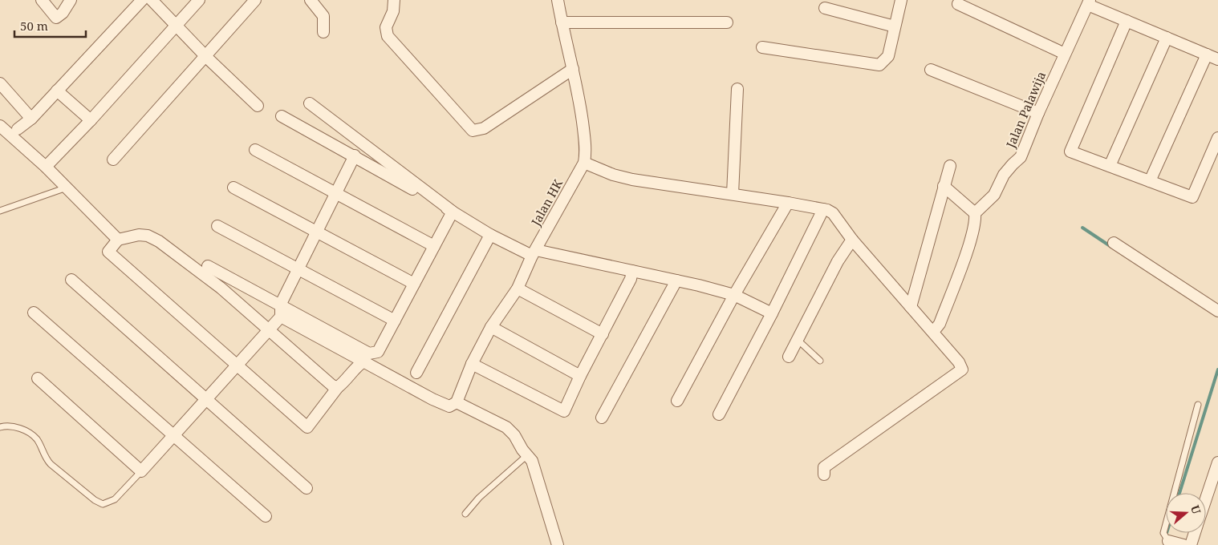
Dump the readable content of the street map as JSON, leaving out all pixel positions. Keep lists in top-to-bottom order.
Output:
{
  "streets": {
    "street": ["Jalan Palawija", "Jalan HK"]
  },
  "scale_bar": "50 m",
  "north": "right"
}
